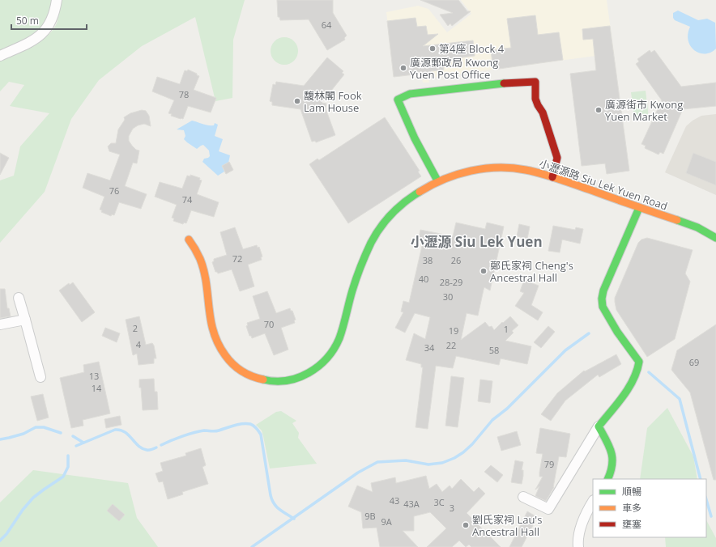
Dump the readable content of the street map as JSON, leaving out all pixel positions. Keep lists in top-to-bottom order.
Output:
{
  "streets": {
    "street": ["小瀝源路 Siu Lek Yuen Road"]
  },
  "districts": ["小瀝源 Siu Lek Yuen"],
  "places": [
    "第4座 Block 4",
    "廣源郵政局 Kwong Yuen Post Office",
    "馥林閣 Fook Lam House",
    "廣源街市 Kwong Yuen Market",
    "鄭氏家祠 Cheng's Ancestral Hall",
    "劉氏家祠 Lau's Ancestral Hall"
  ],
  "house_numbers": [
    "64",
    "78",
    "76",
    "74",
    "72",
    "38",
    "26",
    "40",
    "28-29",
    "30",
    "70",
    "2",
    "1",
    "19",
    "4",
    "22",
    "34",
    "58",
    "69",
    "13",
    "14",
    "79",
    "43",
    "3C",
    "43A",
    "3",
    "9B",
    "9A"
  ],
  "legend": ["順暢", "車多", "壅塞"],
  "scale_bar": "50 m"
}
